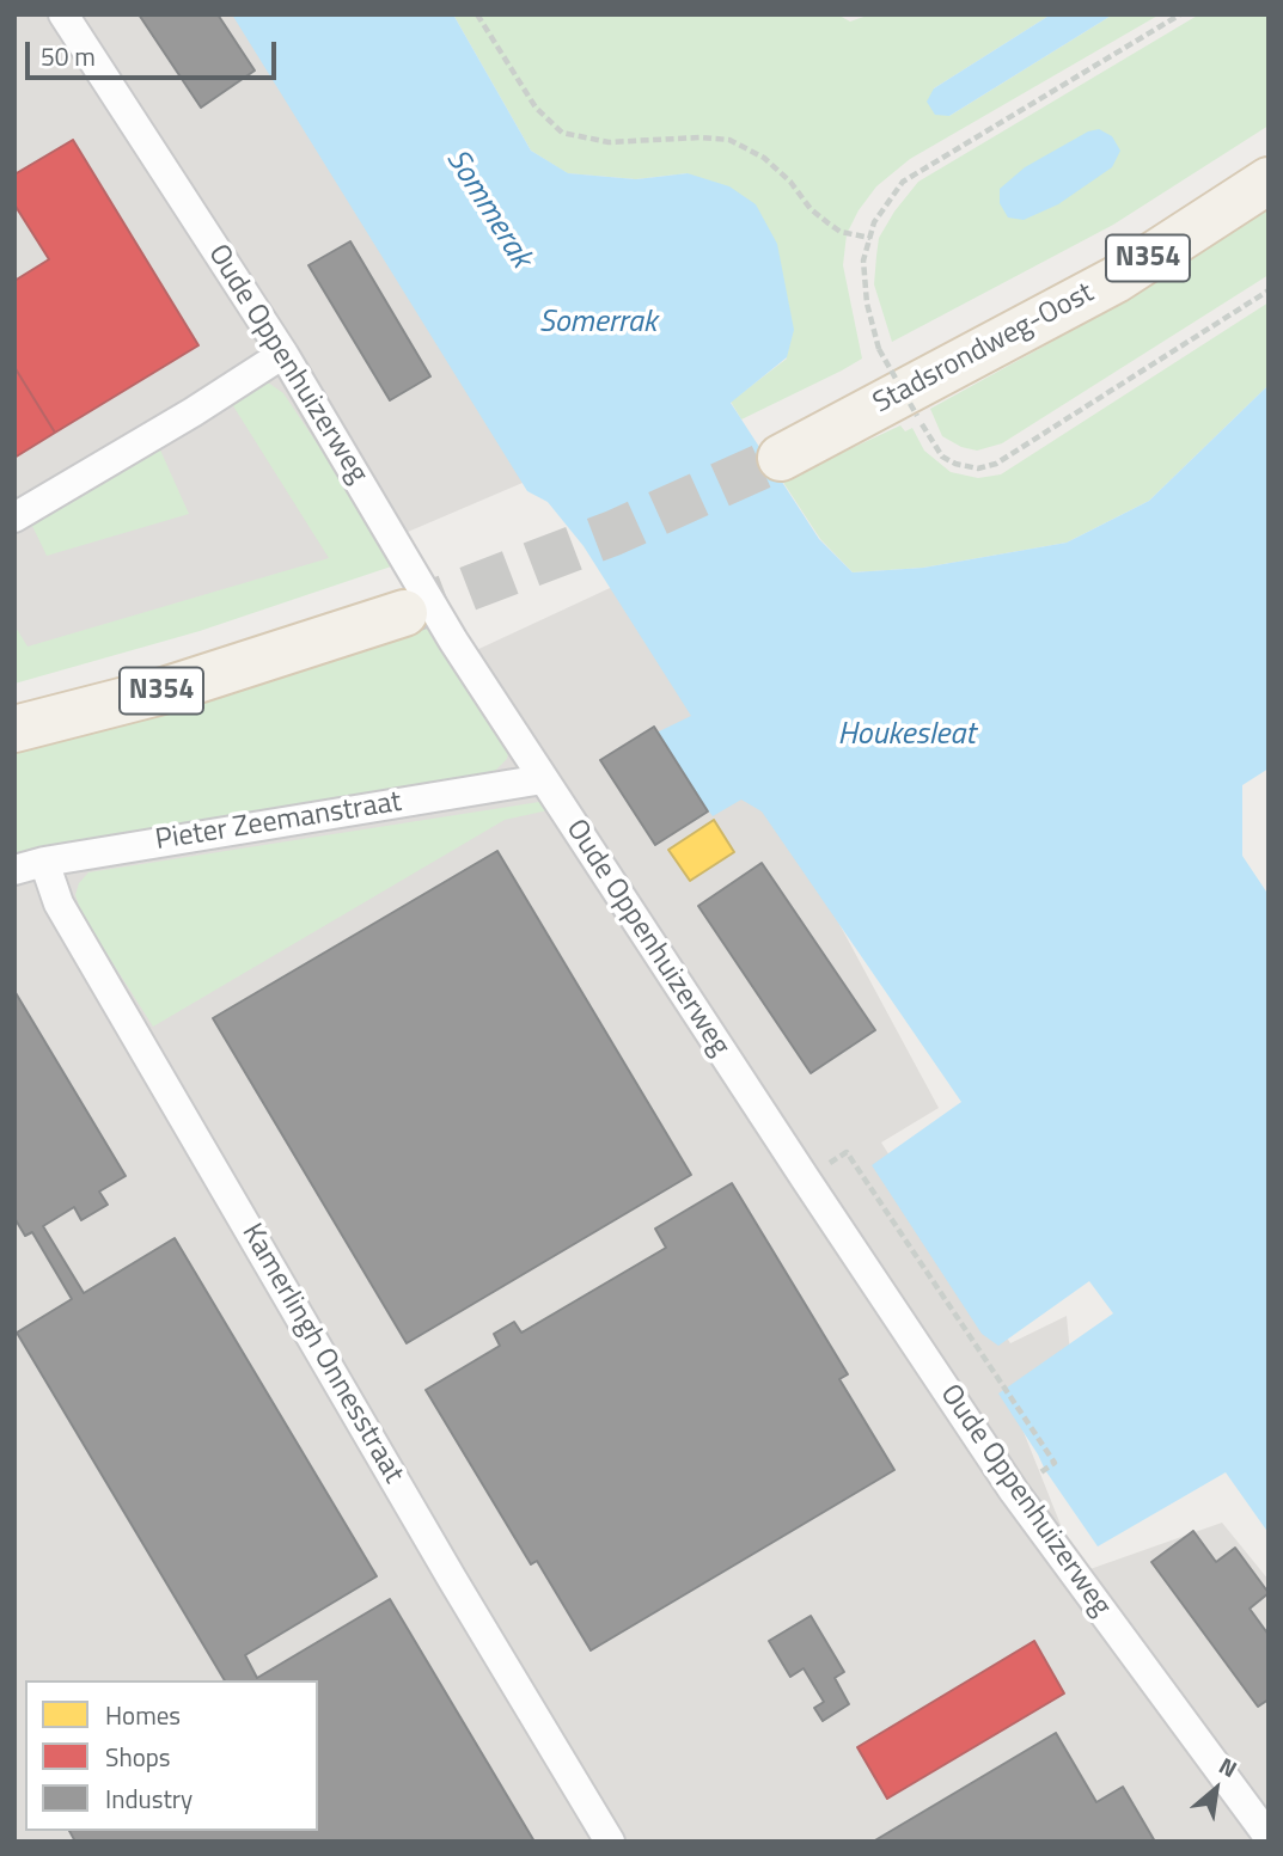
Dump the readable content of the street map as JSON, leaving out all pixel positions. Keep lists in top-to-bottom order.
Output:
{
  "streets": {
    "main road": ["N354", "Stadsrondweg-Oost"],
    "street": ["Oude Oppenhuizerweg", "Pieter Zeemanstraat", "Kamerlingh Onnesstraat"]
  },
  "crossings": [
    ["Oude Oppenhuizerweg", "Pieter Zeemanstraat"],
    ["Pieter Zeemanstraat", "Kamerlingh Onnesstraat"]
  ],
  "water": ["Sommerak", "Somerrak", "Houkesleat"],
  "legend": ["Homes", "Shops", "Industry"],
  "scale_bar": "50 m",
  "north": "top right"
}
